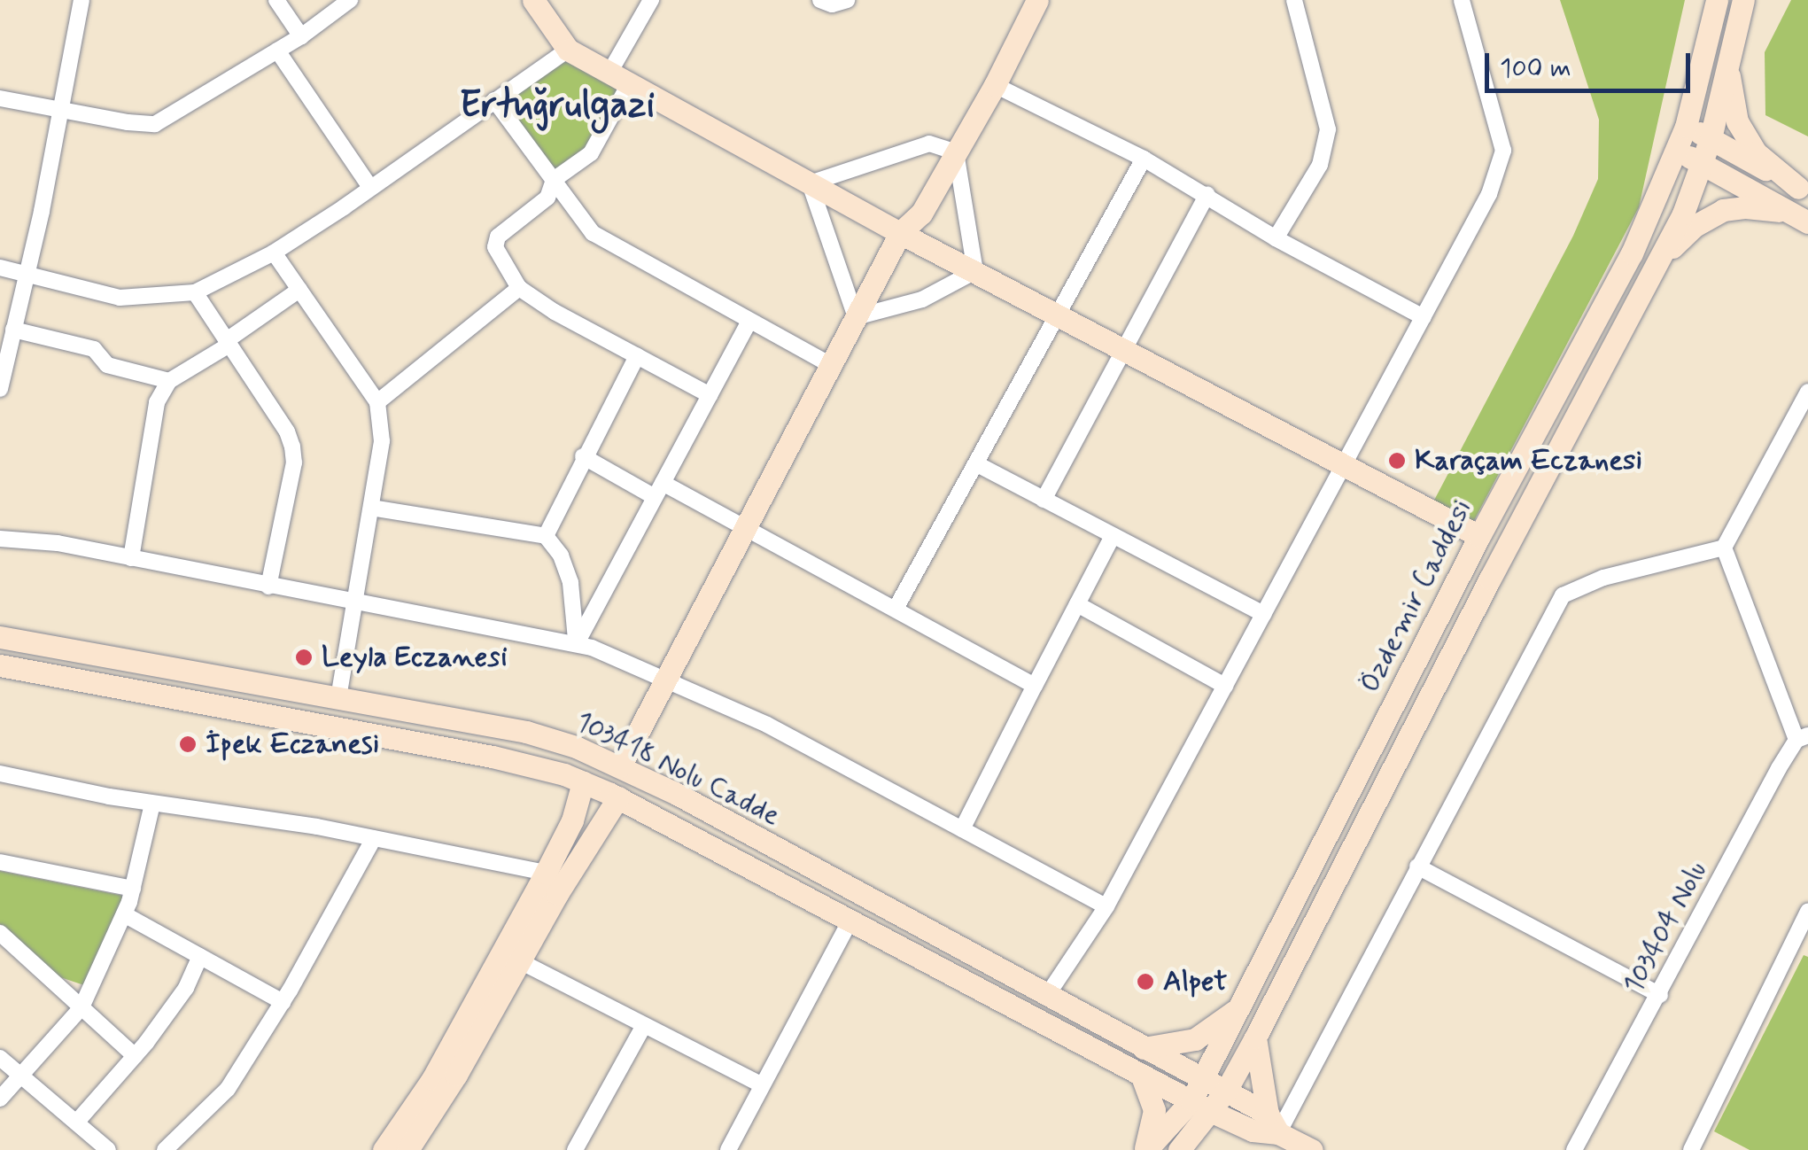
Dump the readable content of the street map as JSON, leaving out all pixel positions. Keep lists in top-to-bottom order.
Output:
{
  "streets": {
    "main road": ["Özdemir Caddesi", "103418 Nolu Cadde"],
    "street": ["103404 Nolu"]
  },
  "crossings": [
    ["Özdemir Caddesi", "103418 Nolu Cadde"]
  ],
  "districts": ["Ertuğrulgazi"],
  "places": [
    "Karaçam Eczanesi",
    "Leyla Eczanesi",
    "İpek Eczanesi",
    "Alpet"
  ],
  "scale_bar": "100 m"
}
